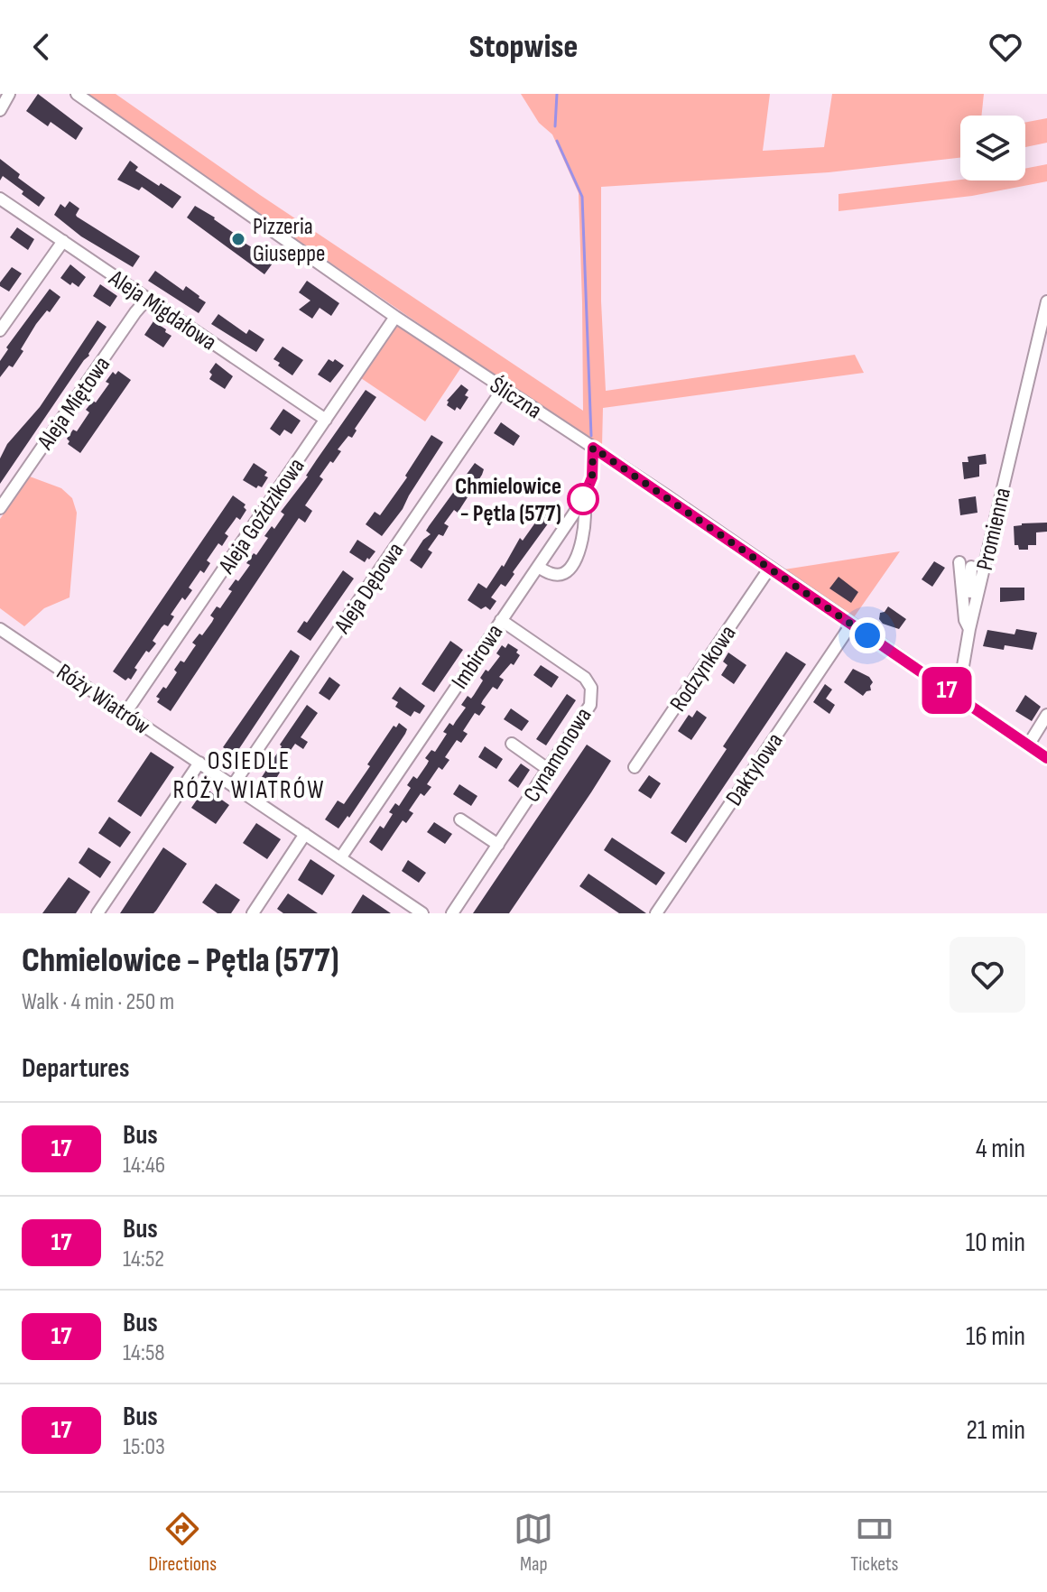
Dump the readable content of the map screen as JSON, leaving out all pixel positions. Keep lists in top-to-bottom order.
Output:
{
  "streets": {
    "street": [
      "Aleja Migdałowa",
      "Śliczna",
      "Aleja Miętowa",
      "Aleja Goździkowa",
      "Promienna",
      "Aleja Dębowa",
      "Imbirowa",
      "Rodzynkowa",
      "Róży Wiatrów",
      "Cynamonowa",
      "Daktylowa"
    ]
  },
  "crossings": [
    ["Aleja Migdałowa", "Aleja Miętowa"],
    ["Aleja Migdałowa", "Aleja Goździkowa"],
    ["Śliczna", "Aleja Goździkowa"],
    ["Śliczna", "Promienna"],
    ["Śliczna", "Aleja Dębowa"],
    ["Śliczna", "Imbirowa"],
    ["Śliczna", "Rodzynkowa"],
    ["Śliczna", "Daktylowa"],
    ["Aleja Goździkowa", "Róży Wiatrów"],
    ["Aleja Dębowa", "Róży Wiatrów"],
    ["Imbirowa", "Róży Wiatrów"],
    ["Imbirowa", "Cynamonowa"]
  ],
  "districts": ["OSIEDLE RÓŻY WIATRÓW"],
  "places": ["Pizzeria Giuseppe", "Chmielowice - Pętla (577)"],
  "lines": ["bus line 17"],
  "page": {
    "header": "Stopwise",
    "on_map": "17",
    "heading": [
      ["Chmielowice - Pętla (577)", "Walk · 4 min · 250 m"],
      "Departures"
    ],
    "list": [
      {
        "mark": "17",
        "name": "Bus",
        "note": "14:46",
        "value": "4 min"
      },
      {
        "mark": "17",
        "name": "Bus",
        "note": "14:52",
        "value": "10 min"
      },
      {
        "mark": "17",
        "name": "Bus",
        "note": "14:58",
        "value": "16 min"
      },
      {
        "mark": "17",
        "name": "Bus",
        "note": "15:03",
        "value": "21 min"
      }
    ],
    "tabs": ["Directions", "Map", "Tickets"]
  }
}
